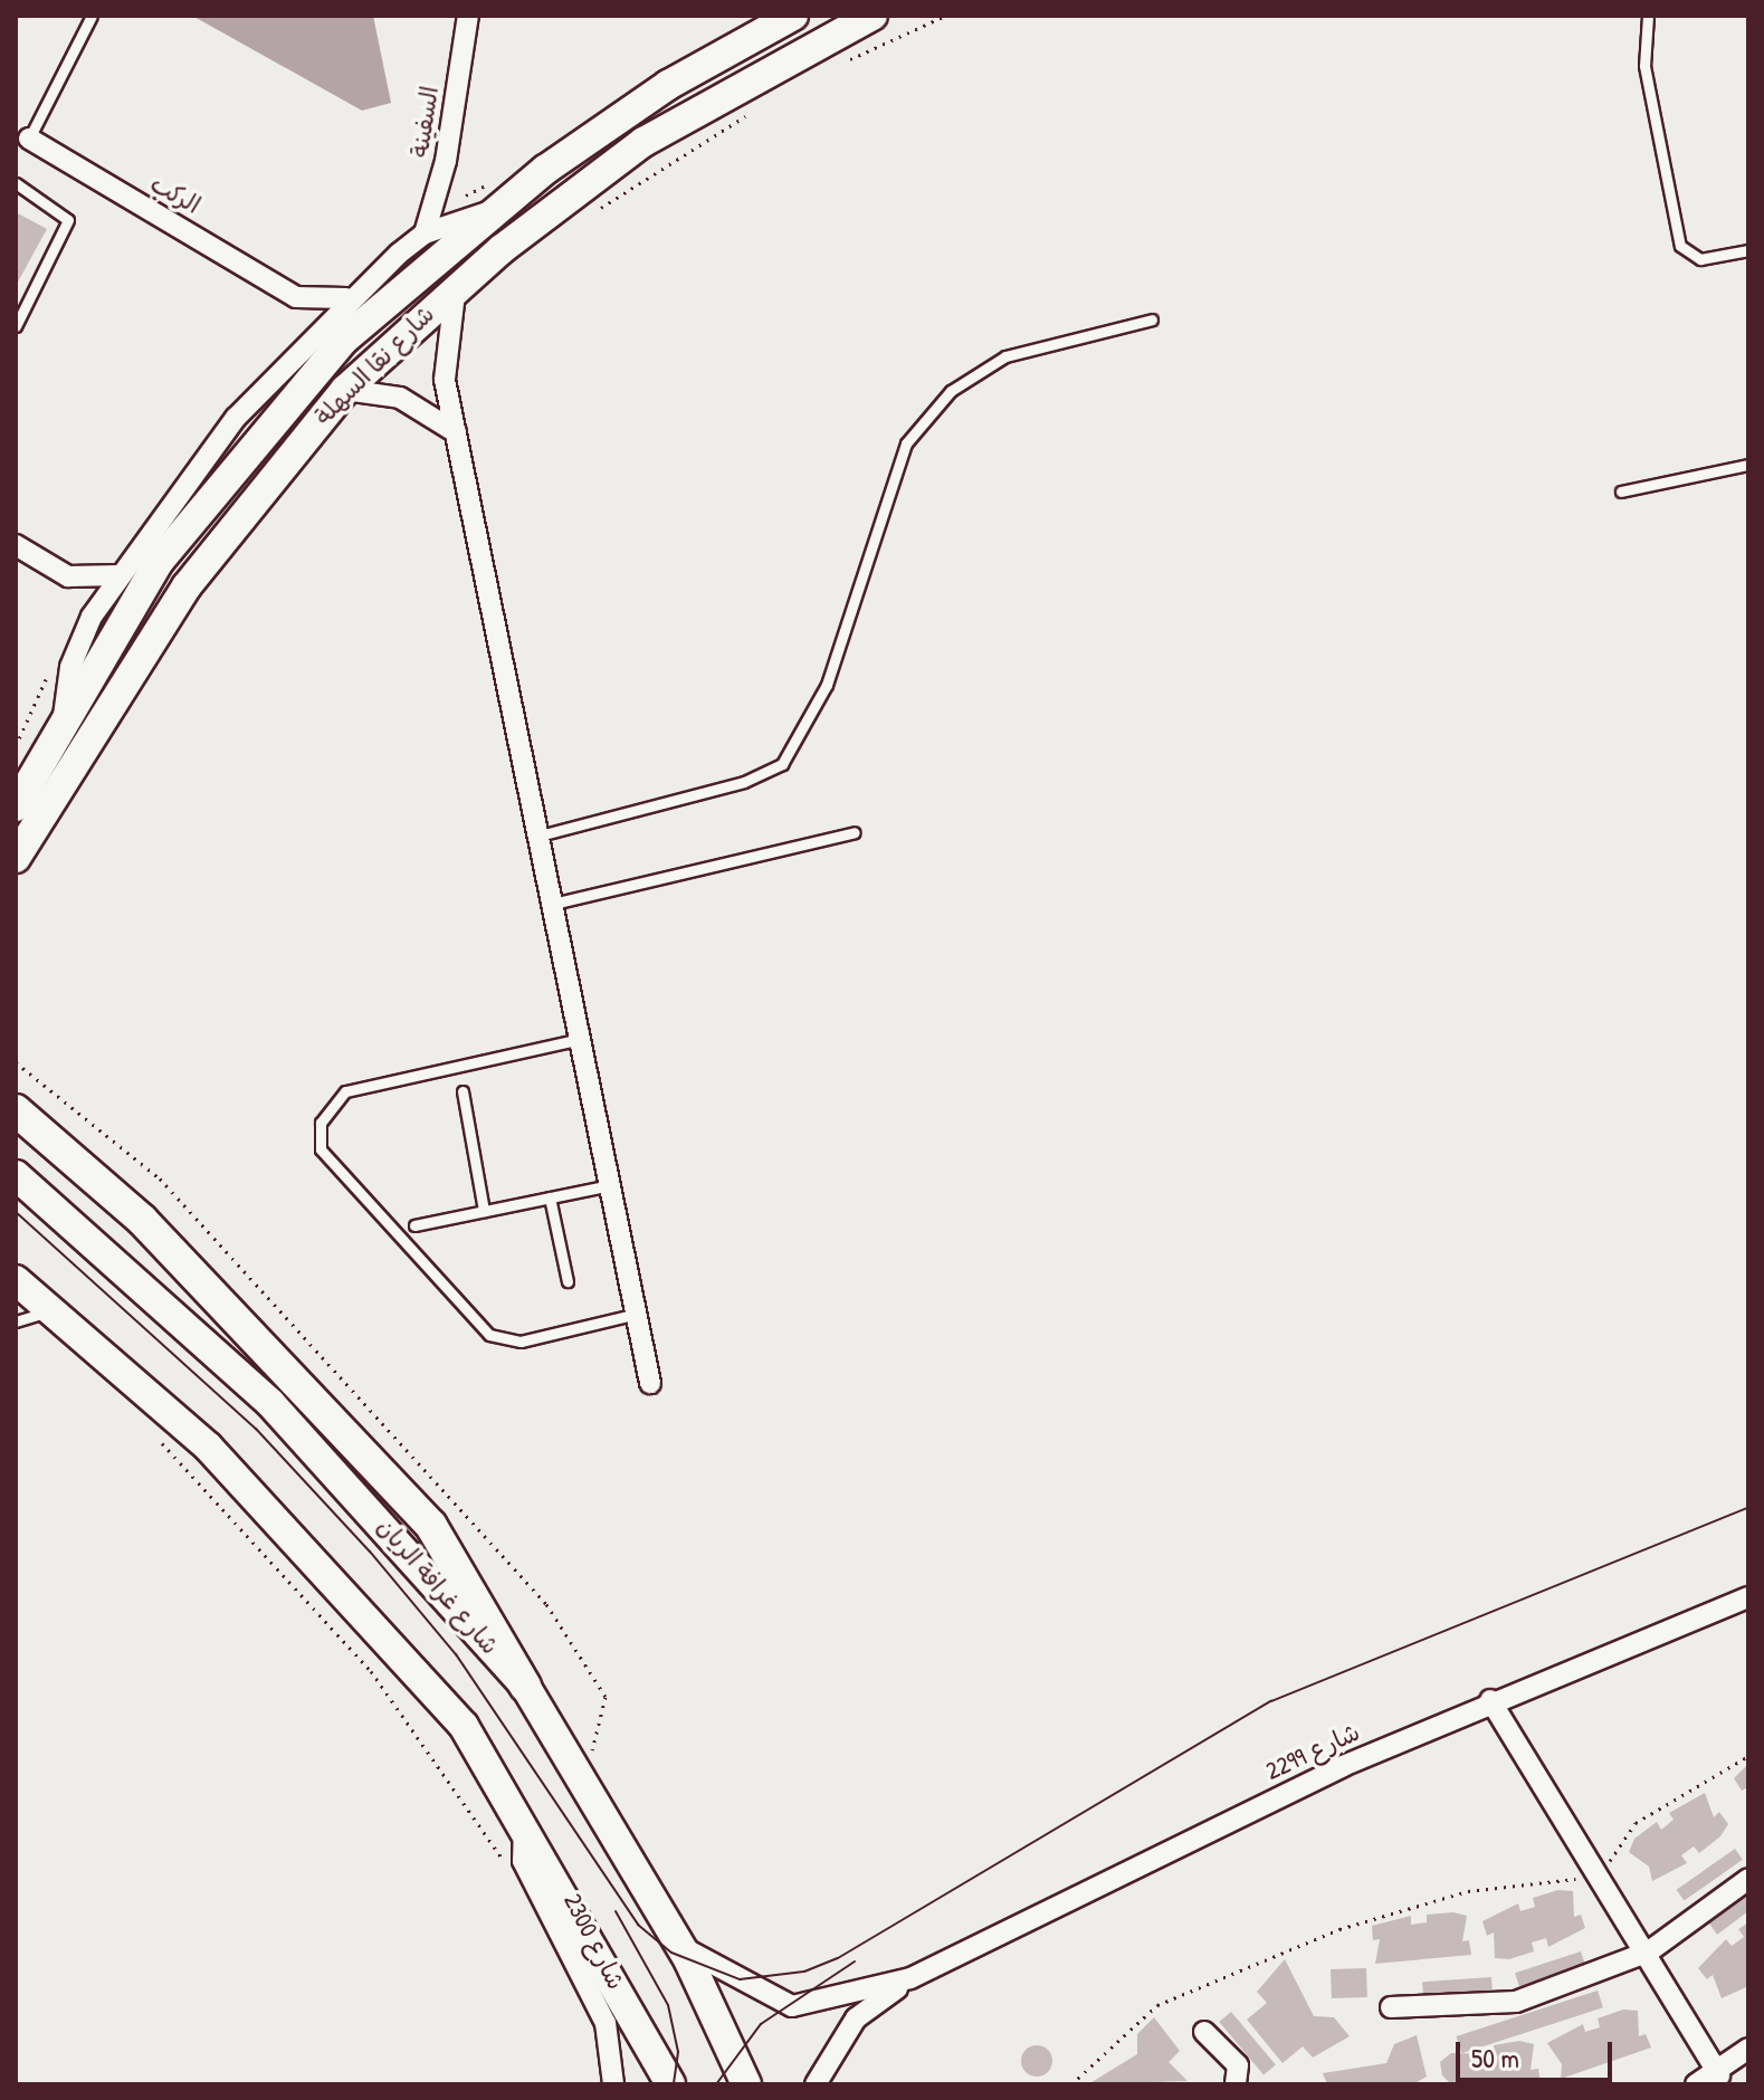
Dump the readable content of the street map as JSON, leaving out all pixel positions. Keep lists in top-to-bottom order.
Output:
{
  "streets": {
    "street": [
      "السفينة",
      "الركب",
      "شارع نقا السهلة",
      "شارع غرافة الريان",
      "شارع 2299",
      "شارع 2300"
    ]
  },
  "crossings": [
    ["السفينة", "شارع نقا السهلة"],
    ["الركب", "شارع نقا السهلة"],
    ["شارع غرافة الريان", "شارع 2299"]
  ],
  "scale_bar": "50 m"
}
